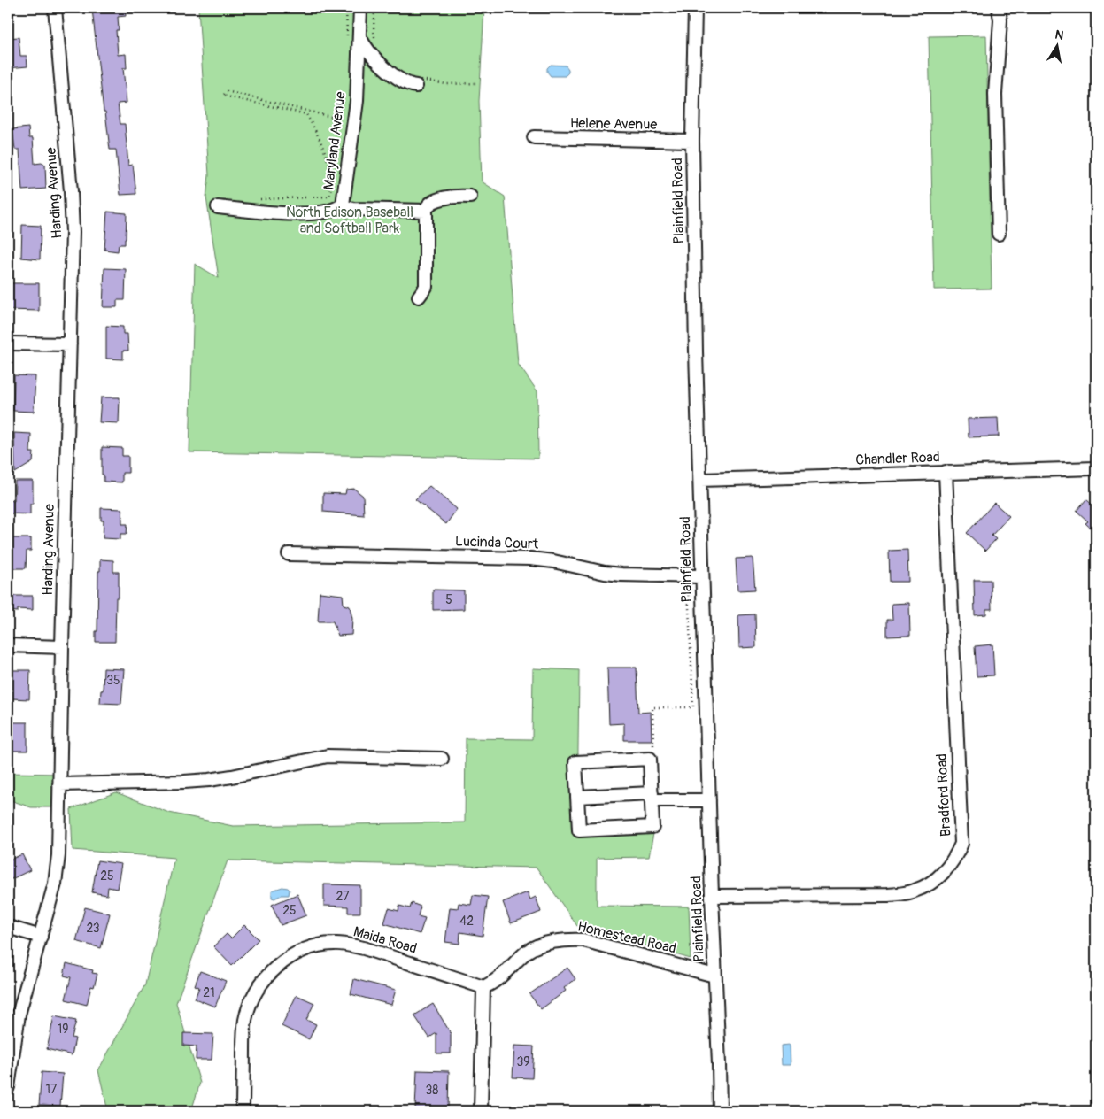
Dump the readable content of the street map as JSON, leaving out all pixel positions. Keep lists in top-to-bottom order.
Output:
{
  "streets": {
    "street": [
      "Helene Avenue",
      "Maryland Avenue",
      "Harding Avenue",
      "Plainfield Road",
      "Chandler Road",
      "Lucinda Court",
      "Bradford Road",
      "Homestead Road",
      "Maida Road"
    ]
  },
  "crossings": [
    ["Helene Avenue", "Plainfield Road"],
    ["Plainfield Road", "Chandler Road"],
    ["Plainfield Road", "Lucinda Court"],
    ["Plainfield Road", "Bradford Road"],
    ["Plainfield Road", "Homestead Road"],
    ["Chandler Road", "Bradford Road"],
    ["Homestead Road", "Maida Road"]
  ],
  "parks": ["North Edison Baseball and Softball Park"],
  "house_numbers": [
    "5",
    "35",
    "25",
    "27",
    "25",
    "42",
    "23",
    "21",
    "19",
    "39",
    "17",
    "38"
  ],
  "north": "top"
}
